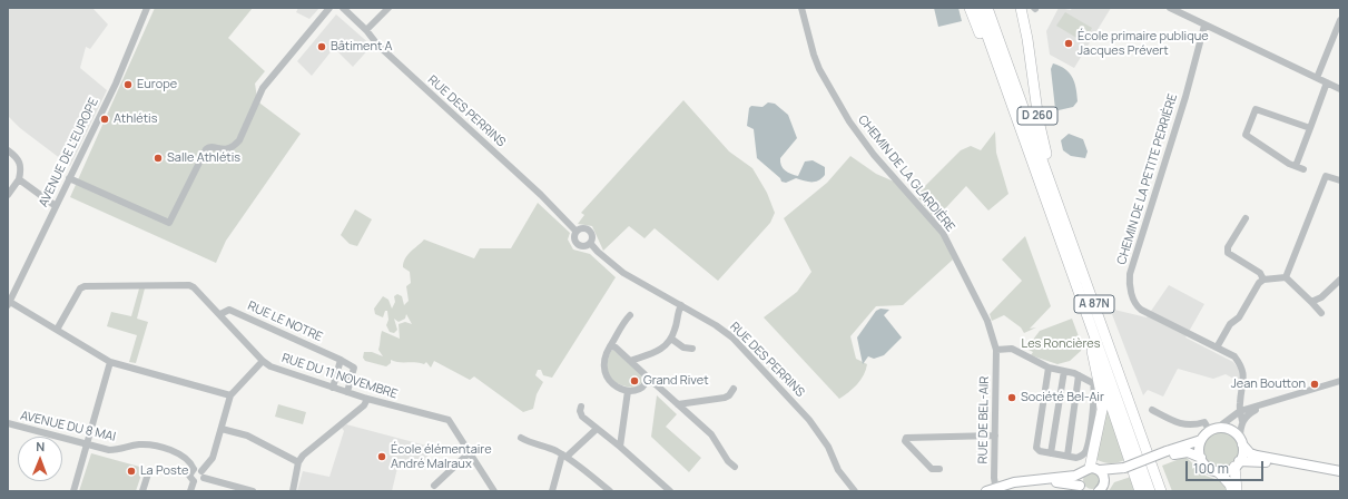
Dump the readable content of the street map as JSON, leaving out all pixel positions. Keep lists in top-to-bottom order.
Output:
{
  "streets": {
    "highway": ["D 260", "A 87N"],
    "street": [
      "RUE DES PERRINS",
      "AVENUE DE L'EUROPE",
      "CHEMIN DE LA GLARDIÈRE",
      "CHEMIN DE LA PETITE PERRIÈRE",
      "RUE LE NOTRE",
      "RUE DU 11 NOVEMBRE",
      "RUE DE BEL-AIR",
      "AVENUE DU 8 MAI"
    ]
  },
  "crossings": [
    ["D 260", "A 87N"],
    ["CHEMIN DE LA GLARDIÈRE", "RUE DE BEL-AIR"],
    ["RUE LE NOTRE", "RUE DU 11 NOVEMBRE"]
  ],
  "parks": ["Les Roncières"],
  "places": [
    "École primaire publique Jacques Prévert",
    "Bâtiment A",
    "Europe",
    "Athlétis",
    "Salle Athlétis",
    "Grand Rivet",
    "Jean Boutton",
    "Société Bel-Air",
    "École élémentaire André Malraux",
    "La Poste"
  ],
  "scale_bar": "100 m",
  "north": "top"
}
